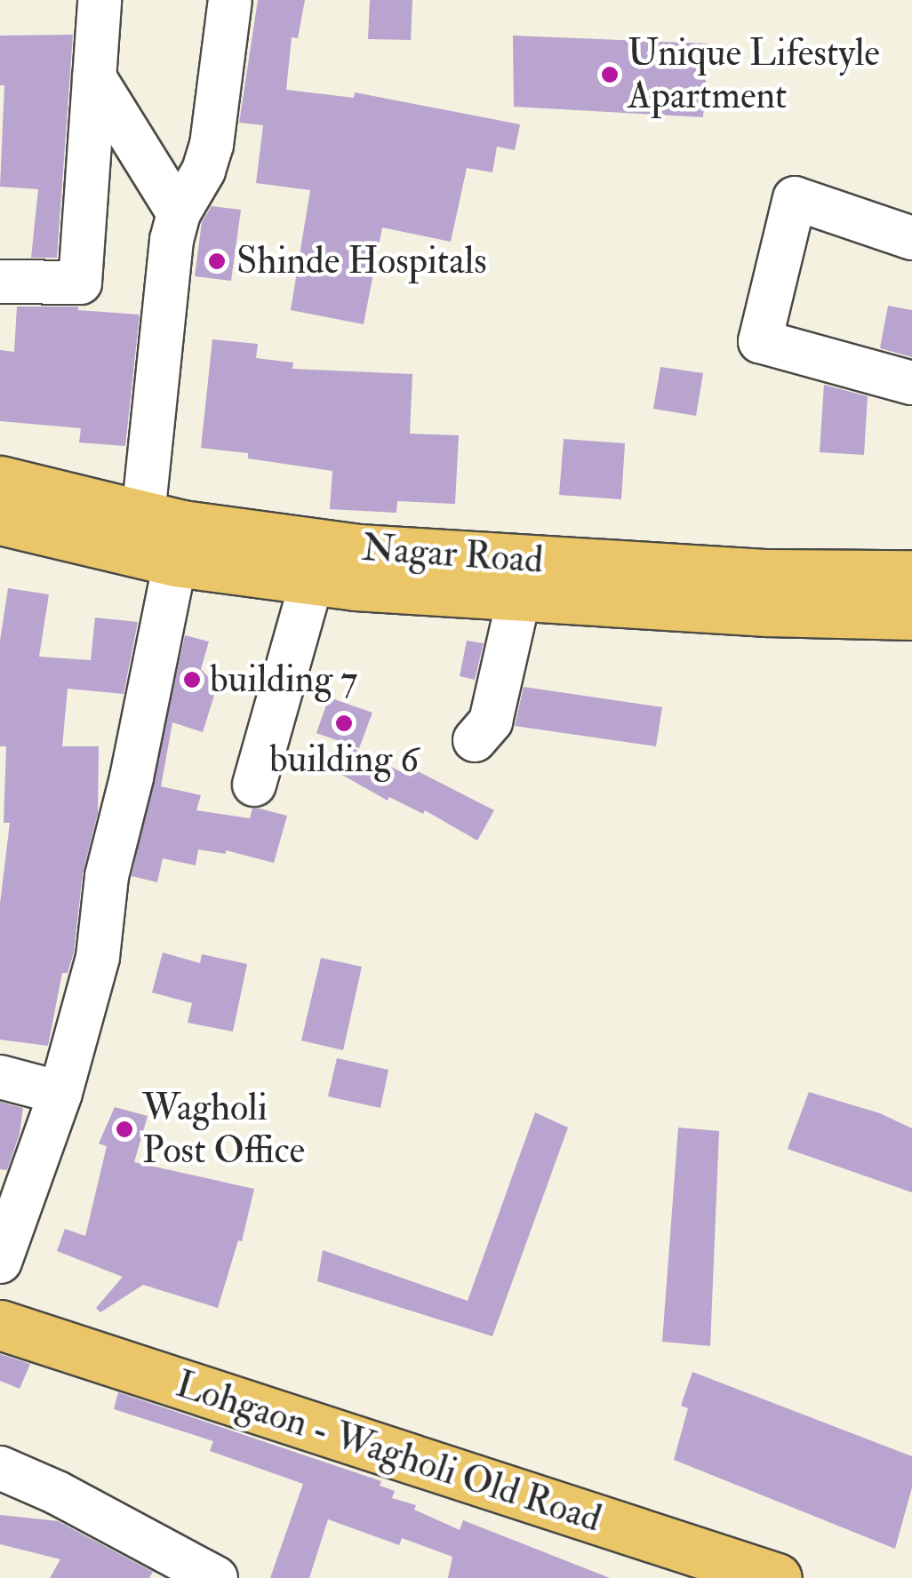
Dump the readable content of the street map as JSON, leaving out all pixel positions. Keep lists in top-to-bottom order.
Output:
{
  "streets": {
    "main road": ["Nagar Road", "Lohgaon - Wagholi Old Road"]
  },
  "places": [
    "Unique Lifestyle Apartment",
    "Shinde Hospitals",
    "building 7",
    "building 6",
    "Wagholi Post Office"
  ]
}
